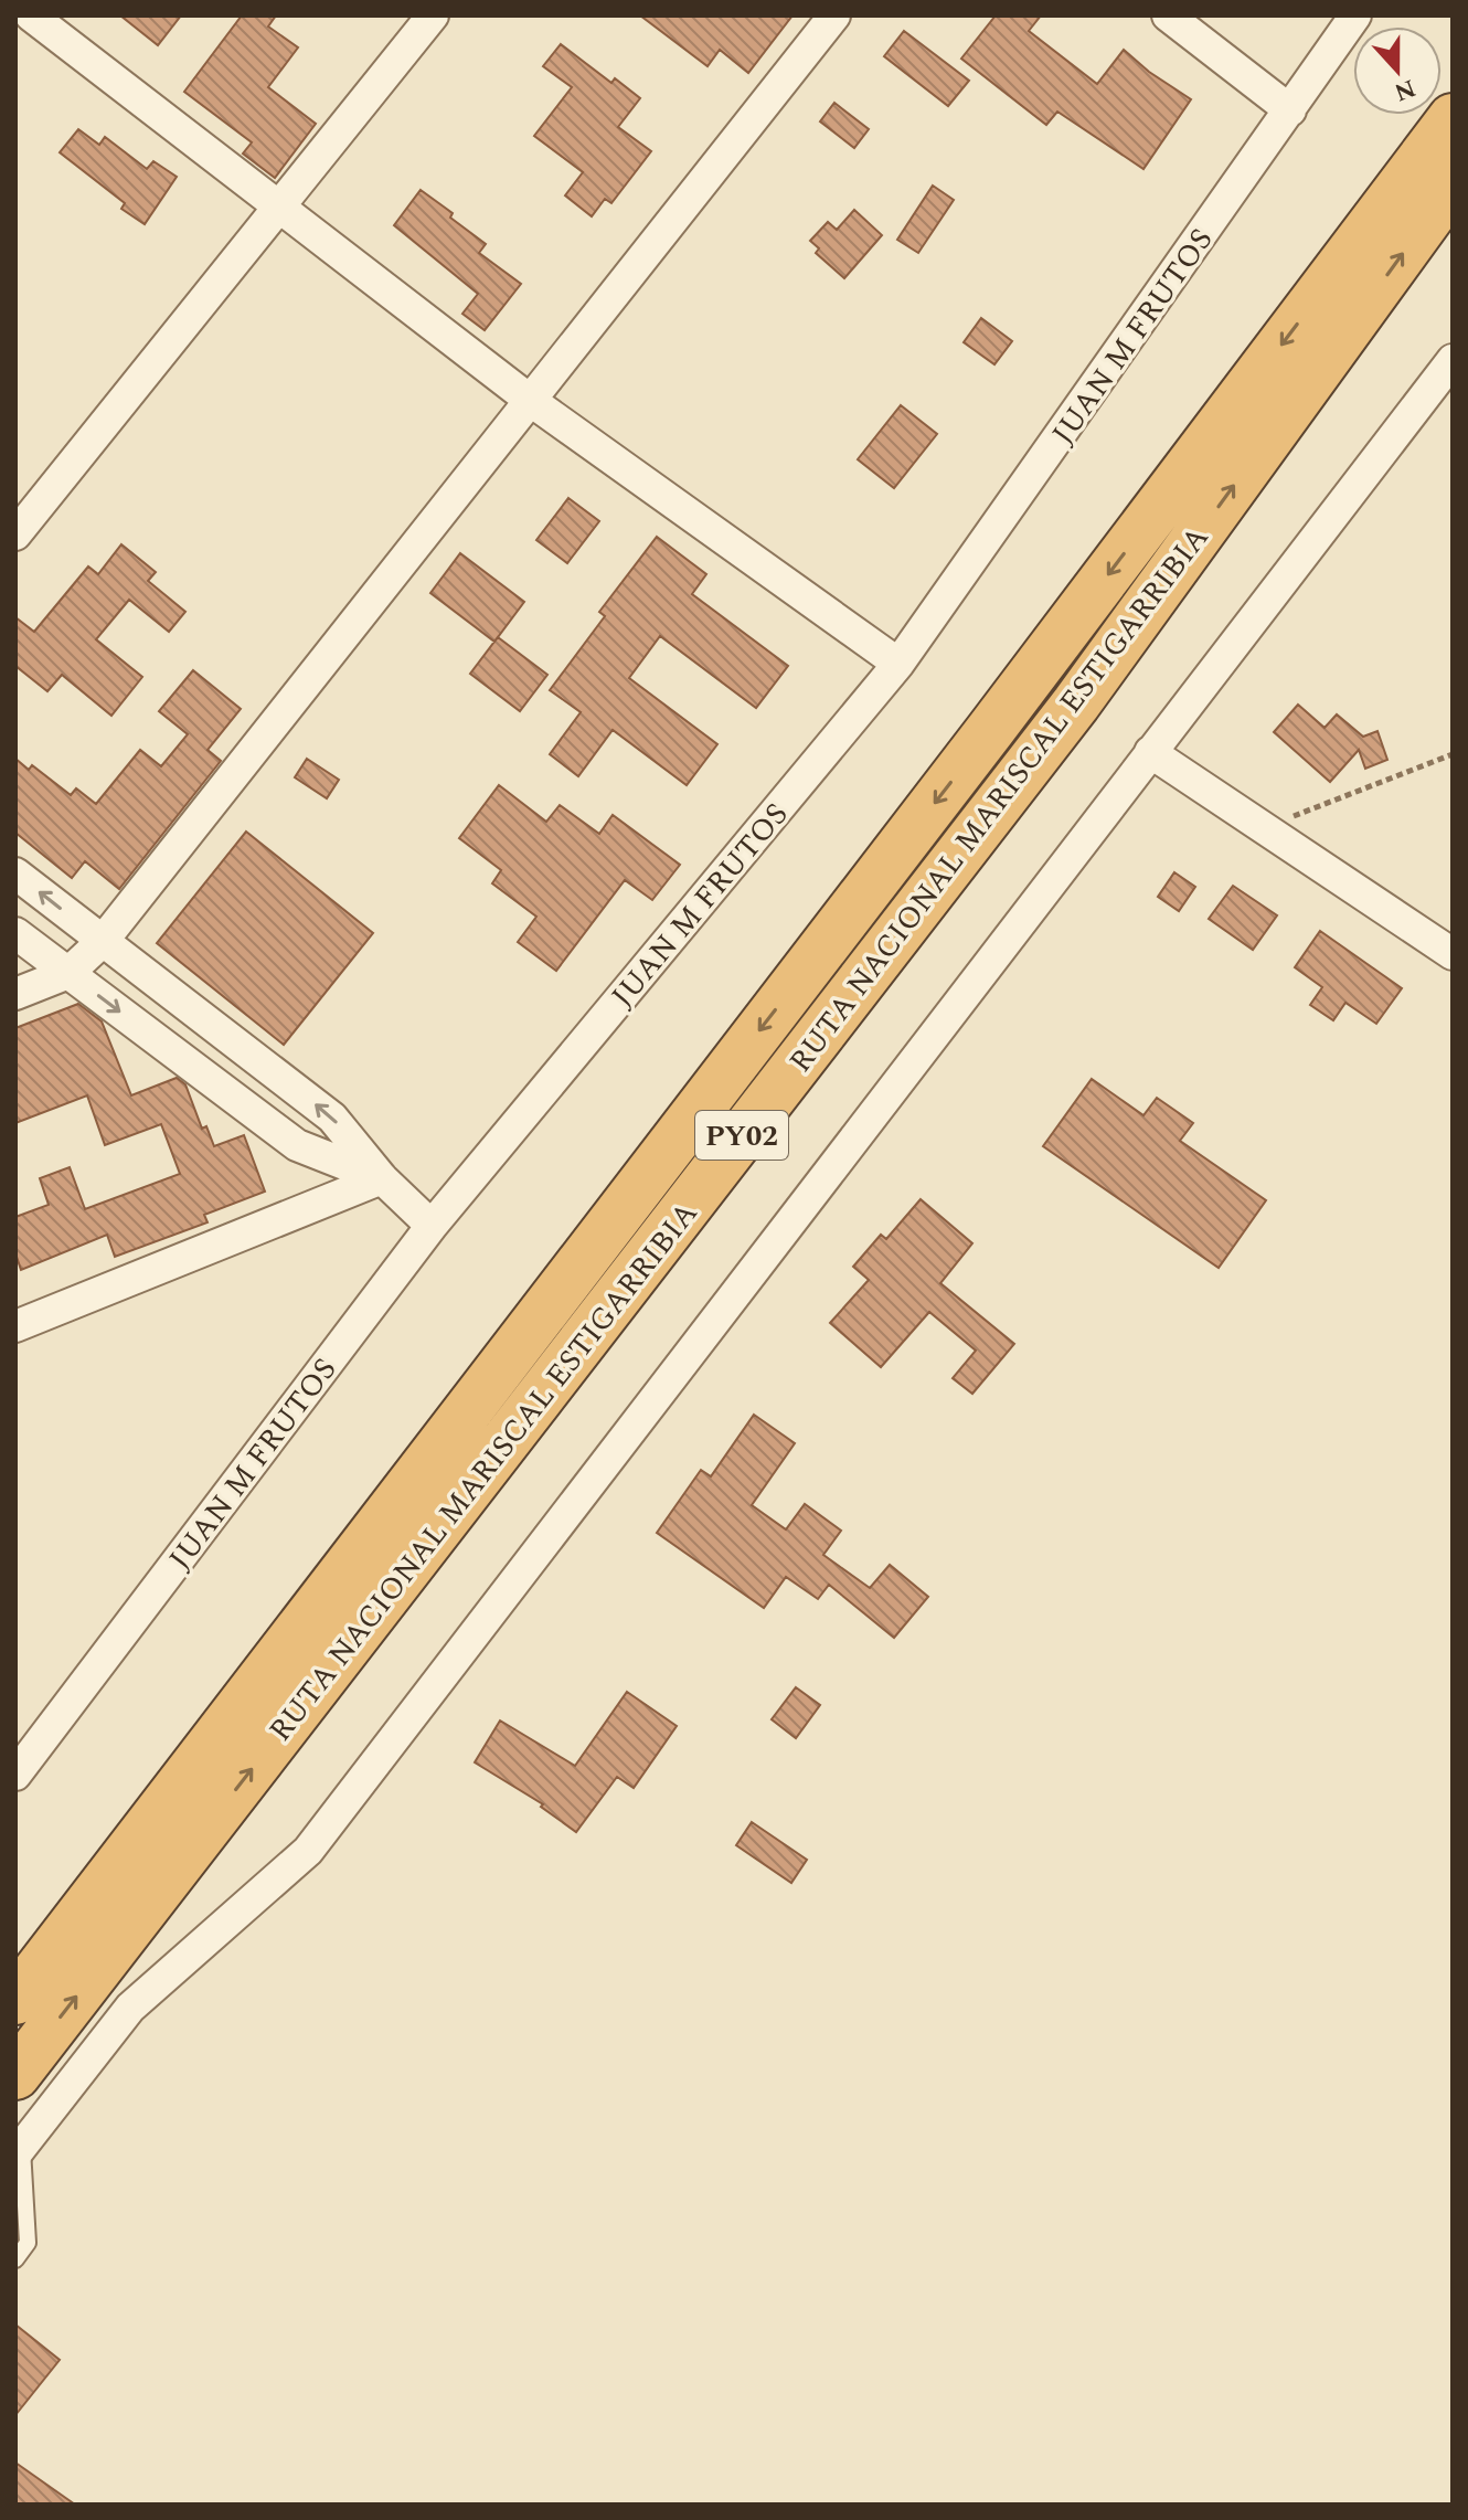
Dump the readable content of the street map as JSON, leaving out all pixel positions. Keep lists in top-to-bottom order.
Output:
{
  "streets": {
    "highway": ["RUTA NACIONAL MARISCAL ESTIGARRIBIA", "PY02"],
    "street": ["JUAN M FRUTOS"]
  },
  "north": "bottom"
}
